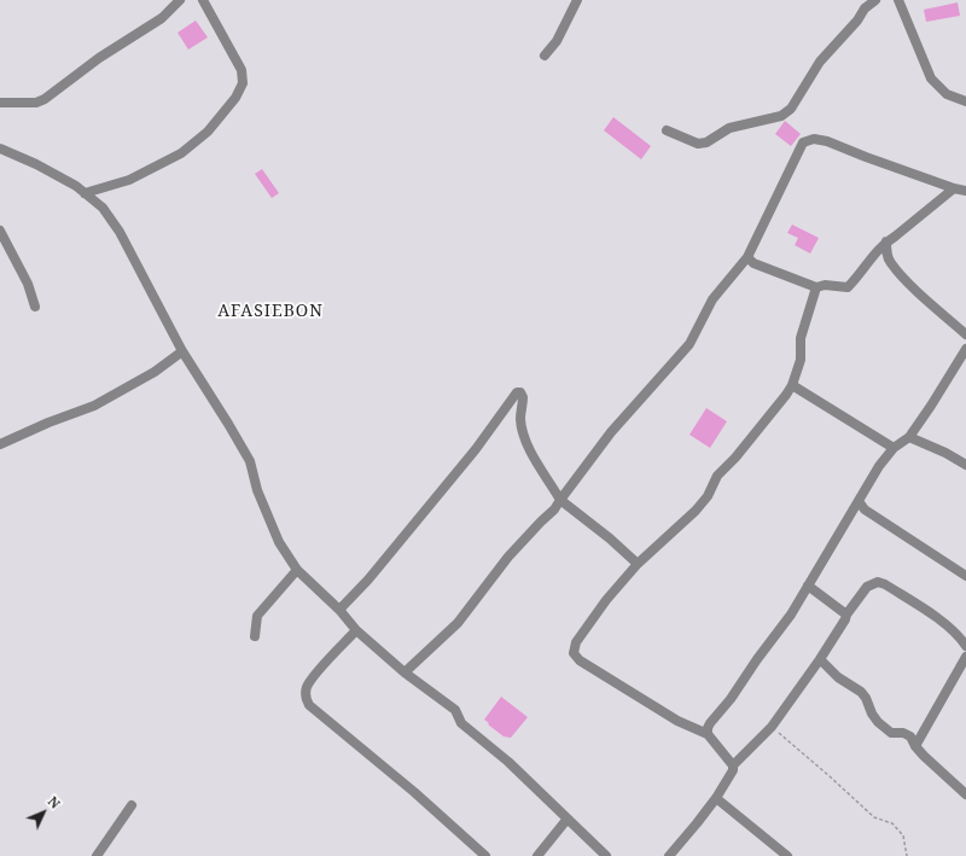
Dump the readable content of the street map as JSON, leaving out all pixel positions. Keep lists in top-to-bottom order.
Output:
{
  "districts": ["AFASIEBON"],
  "north": "top right"
}
